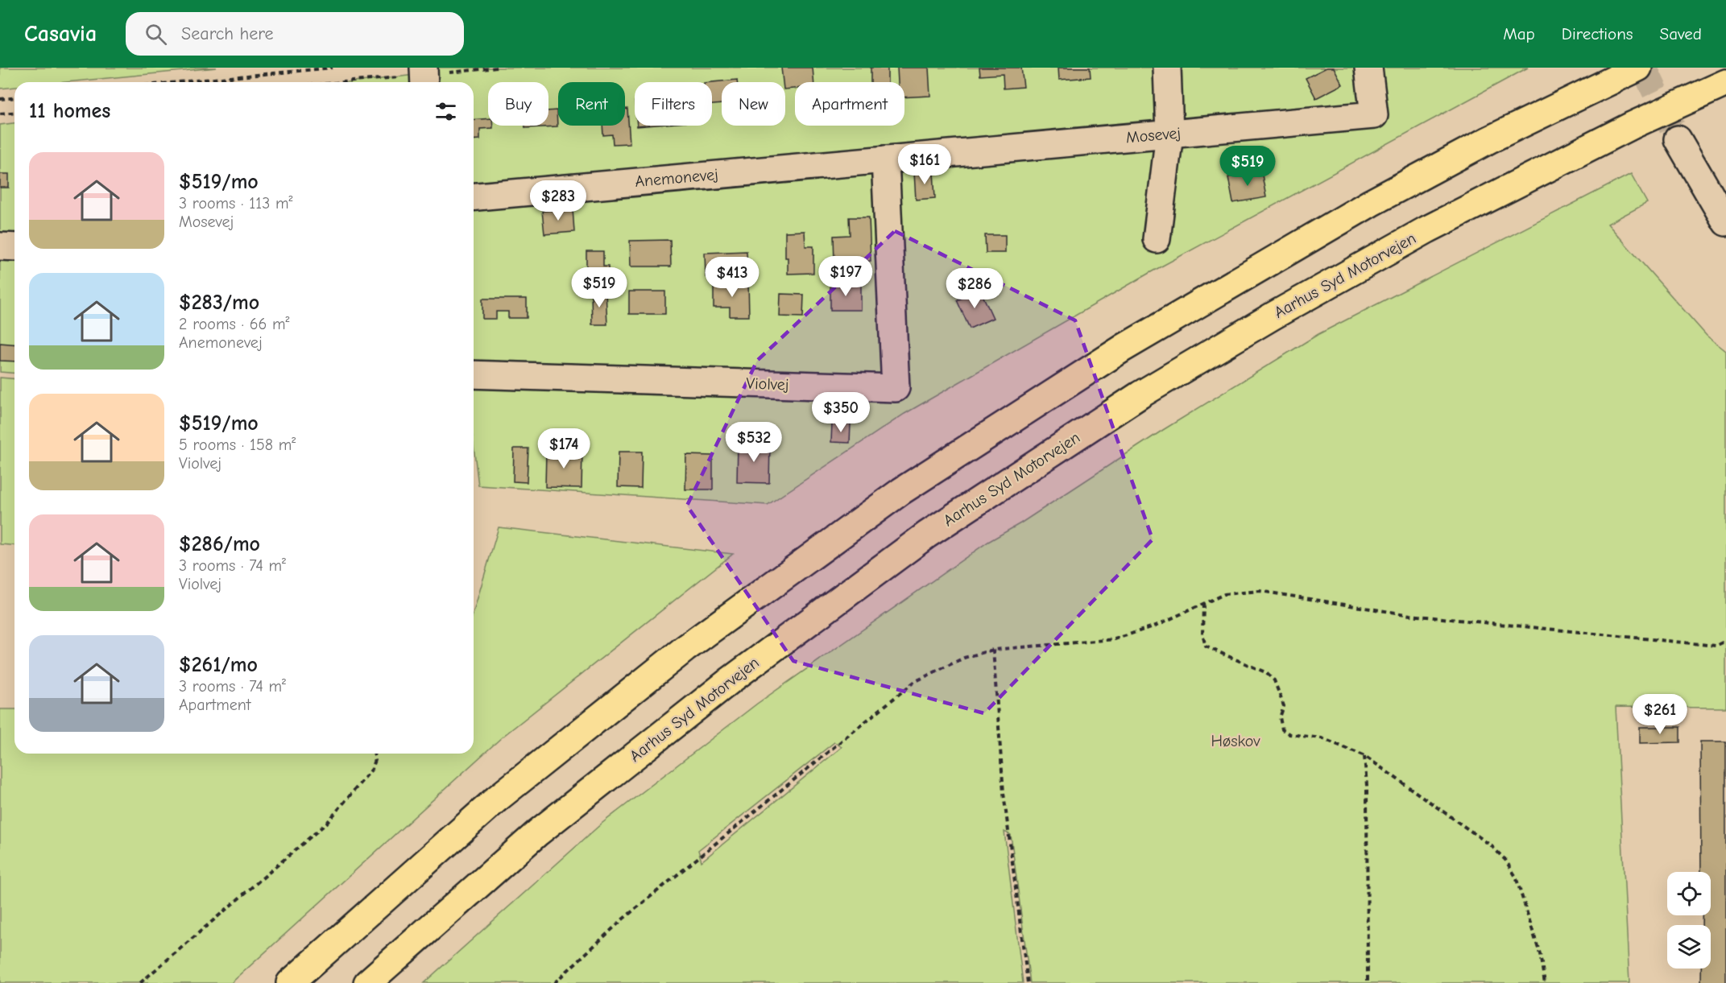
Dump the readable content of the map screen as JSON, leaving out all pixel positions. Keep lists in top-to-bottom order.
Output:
{
  "streets": {
    "highway": ["Aarhus Syd Motorvejen"],
    "street": ["Mosevej", "Anemonevej", "Violvej"]
  },
  "crossings": [
    ["Mosevej", "Anemonevej"],
    ["Mosevej", "Violvej"],
    ["Anemonevej", "Violvej"]
  ],
  "parks": ["Høskov"],
  "page": {
    "header": "Casavia",
    "search": "Search here",
    "nav": ["Map", "Directions", "Saved"],
    "chip": [
      "Buy",
      "Rent",
      "Filters",
      "New",
      "Apartment"
    ],
    "heading": "11 homes",
    "list": [
      {
        "name": "$519/mo",
        "note": "3 rooms · 113 m² · Mosevej"
      },
      {
        "name": "$283/mo",
        "note": "2 rooms · 66 m² · Anemonevej"
      },
      {
        "name": "$519/mo",
        "note": "5 rooms · 158 m² · Violvej"
      },
      {
        "name": "$286/mo",
        "note": "3 rooms · 74 m² · Violvej"
      },
      {
        "name": "$261/mo",
        "note": "3 rooms · 74 m² · Apartment"
      }
    ],
    "price": [
      "$161",
      "$519",
      "$283",
      "$197",
      "$413",
      "$519",
      "$286",
      "$350",
      "$532",
      "$174",
      "$261"
    ]
  }
}
